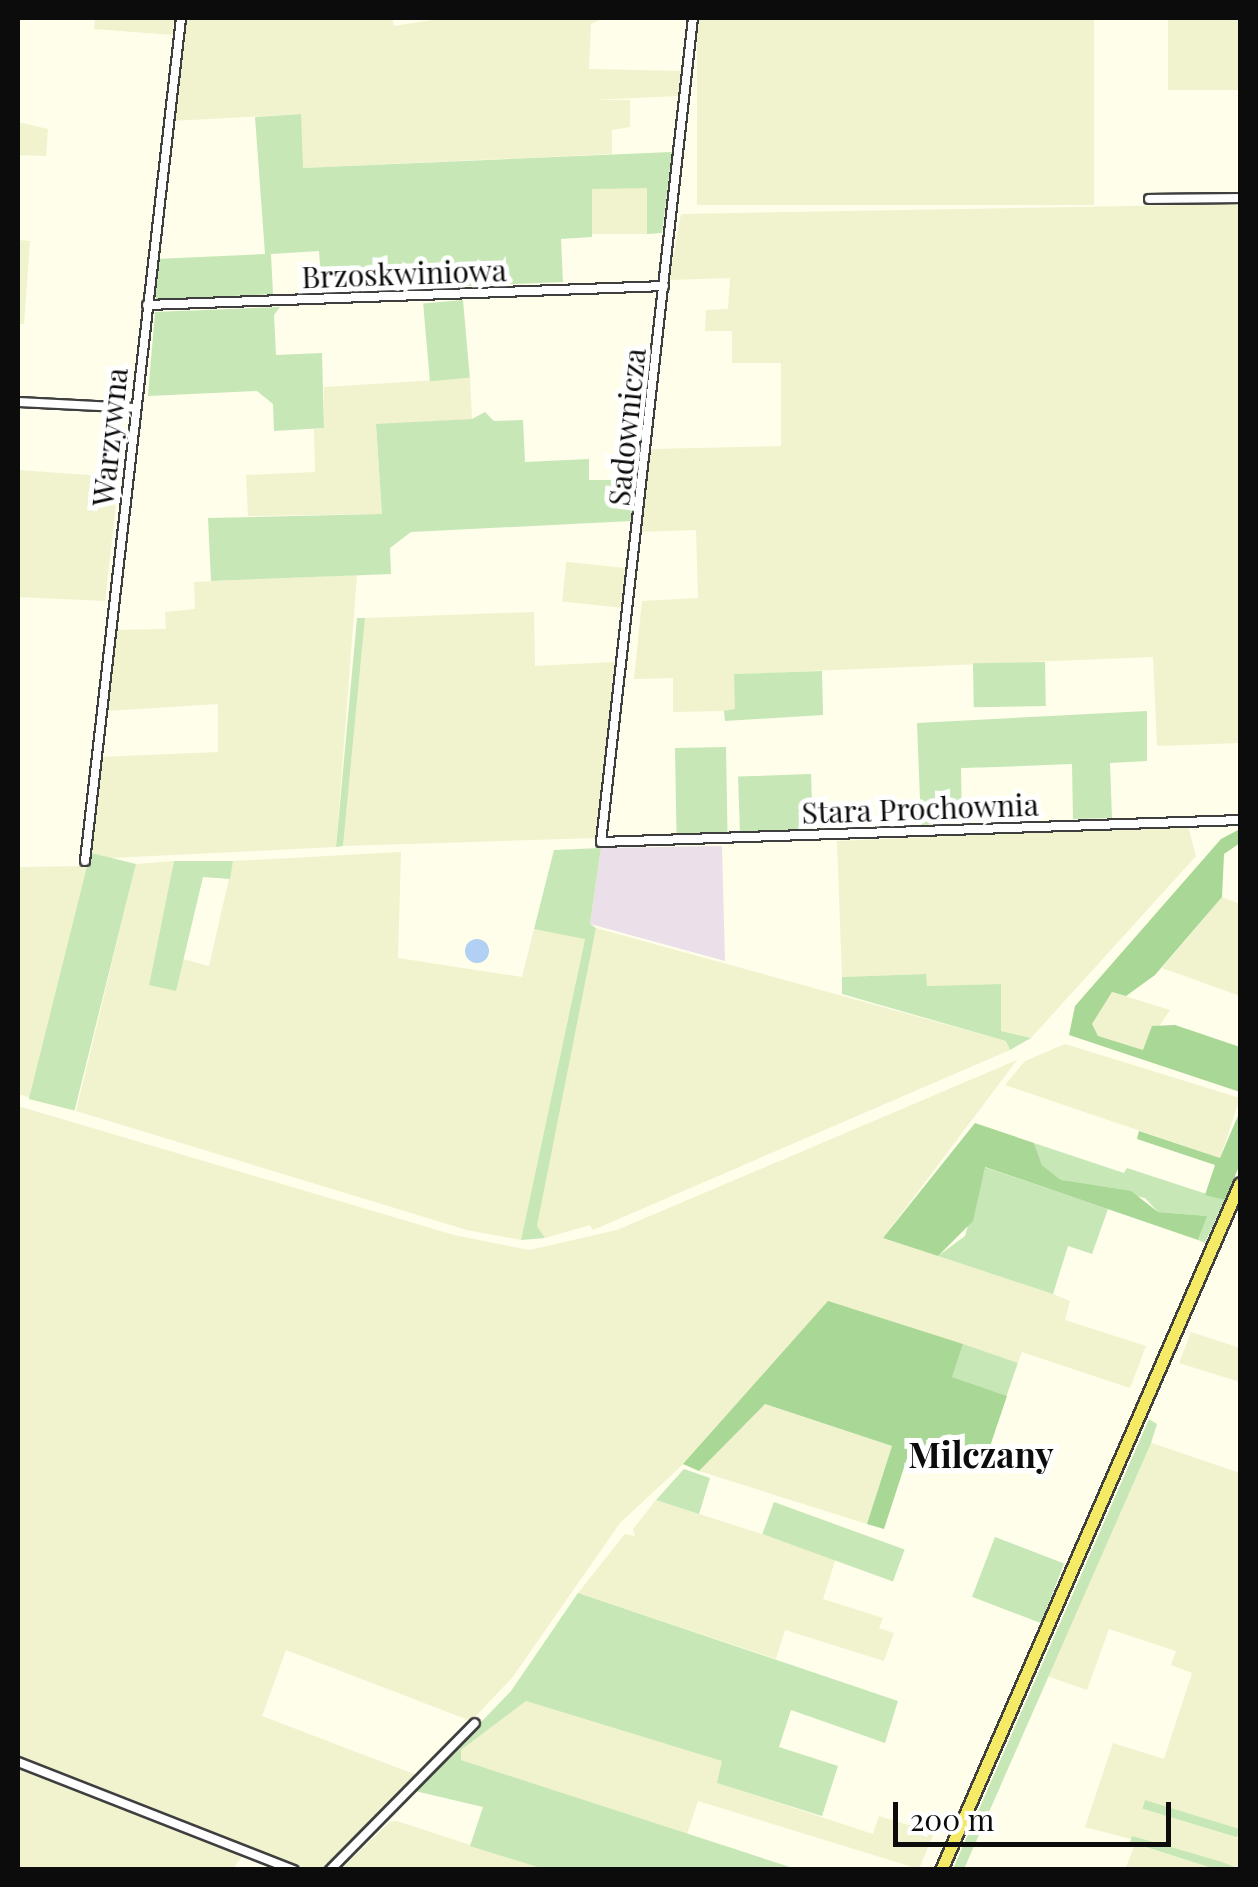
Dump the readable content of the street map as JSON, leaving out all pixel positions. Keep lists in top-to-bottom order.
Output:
{
  "streets": {
    "street": [
      "Brzoskwiniowa",
      "Sadownicza",
      "Warzywna",
      "Stara Prochownia"
    ]
  },
  "crossings": [
    ["Brzoskwiniowa", "Sadownicza"],
    ["Brzoskwiniowa", "Warzywna"],
    ["Sadownicza", "Stara Prochownia"]
  ],
  "districts": ["Milczany"],
  "scale_bar": "200 m"
}
